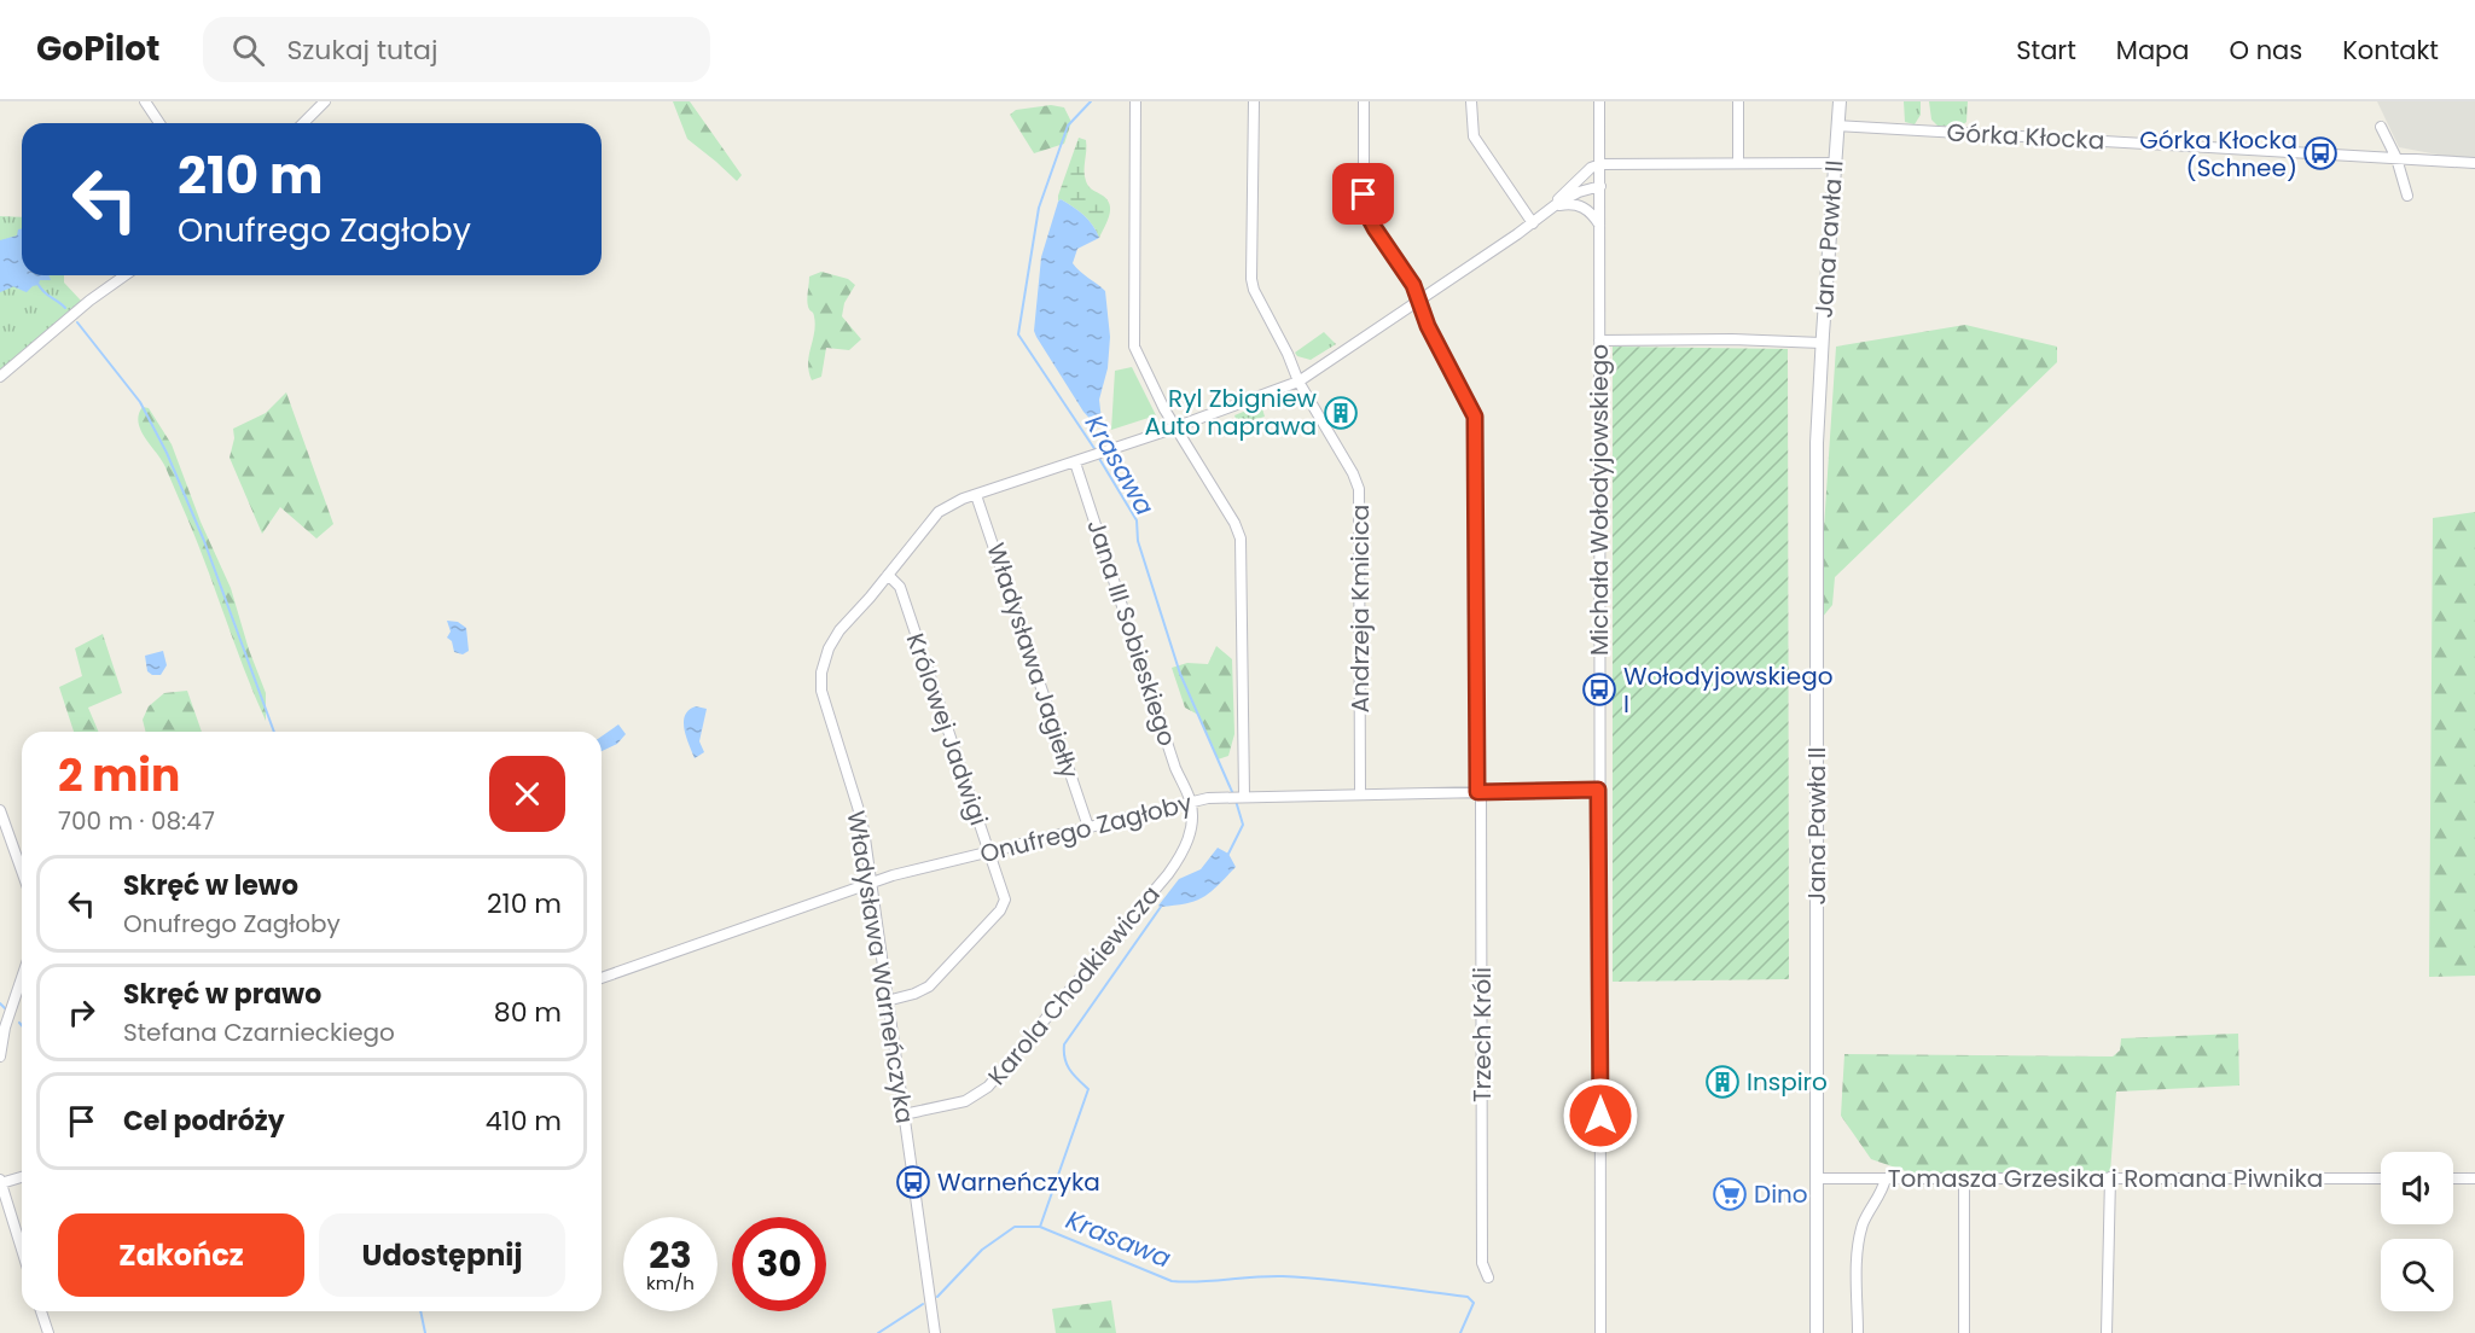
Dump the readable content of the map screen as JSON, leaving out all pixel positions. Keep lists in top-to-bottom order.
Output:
{
  "streets": {
    "main road": ["Jana Pawła II"],
    "street": [
      "Górka Kłocka",
      "Michała Wołodyjowskiego",
      "Andrzeja Kmicica",
      "Jana III Sobieskiego",
      "Władysława Jagiełły",
      "Królowej Jadwigi",
      "Onufrego Zagłoby",
      "Władysława Warneńczyka",
      "Karola Chodkiewicza",
      "Trzech Króli",
      "Tomasza Grzesika i Romana Piwnika"
    ]
  },
  "crossings": [
    ["Górka Kłocka", "Jana Pawła II"],
    ["Jana Pawła II", "Tomasza Grzesika i Romana Piwnika"],
    ["Michała Wołodyjowskiego", "Onufrego Zagłoby"],
    ["Andrzeja Kmicica", "Onufrego Zagłoby"],
    ["Andrzeja Kmicica", "Władysława Warneńczyka"],
    ["Jana III Sobieskiego", "Onufrego Zagłoby"],
    ["Jana III Sobieskiego", "Władysława Warneńczyka"],
    ["Jana III Sobieskiego", "Karola Chodkiewicza"],
    ["Władysława Jagiełły", "Onufrego Zagłoby"],
    ["Władysława Jagiełły", "Władysława Warneńczyka"],
    ["Królowej Jadwigi", "Onufrego Zagłoby"],
    ["Królowej Jadwigi", "Władysława Warneńczyka"],
    ["Onufrego Zagłoby", "Władysława Warneńczyka"],
    ["Onufrego Zagłoby", "Karola Chodkiewicza"],
    ["Onufrego Zagłoby", "Trzech Króli"],
    ["Władysława Warneńczyka", "Karola Chodkiewicza"],
    ["Władysława Warneńczyka", "Trzech Króli"]
  ],
  "water": ["Krasawa"],
  "places": {
    "bus stop": ["Górka Kłocka (Schnee)", "Wołodyjowskiego I", "Warneńczyka"],
    "building": ["Ryl Zbigniew Auto naprawa", "Inspiro"],
    "supermarket": ["Dino"]
  },
  "page": {
    "header": "GoPilot",
    "search": "Szukaj tutaj",
    "nav": [
      "Start",
      "Mapa",
      "O nas",
      "Kontakt"
    ],
    "turn": ["210 m", "Onufrego Zagłoby"],
    "heading": ["2 min", "700 m · 08:47"],
    "list": [
      {
        "name": "Skręć w lewo",
        "note": "Onufrego Zagłoby",
        "value": "210 m"
      },
      {
        "name": "Skręć w prawo",
        "note": "Stefana Czarnieckiego",
        "value": "80 m"
      },
      {
        "name": "Cel podróży",
        "value": "410 m"
      }
    ],
    "buttons": ["Zakończ", "Udostępnij"],
    "speed": "23 km/h",
    "limit": "30"
  }
}
